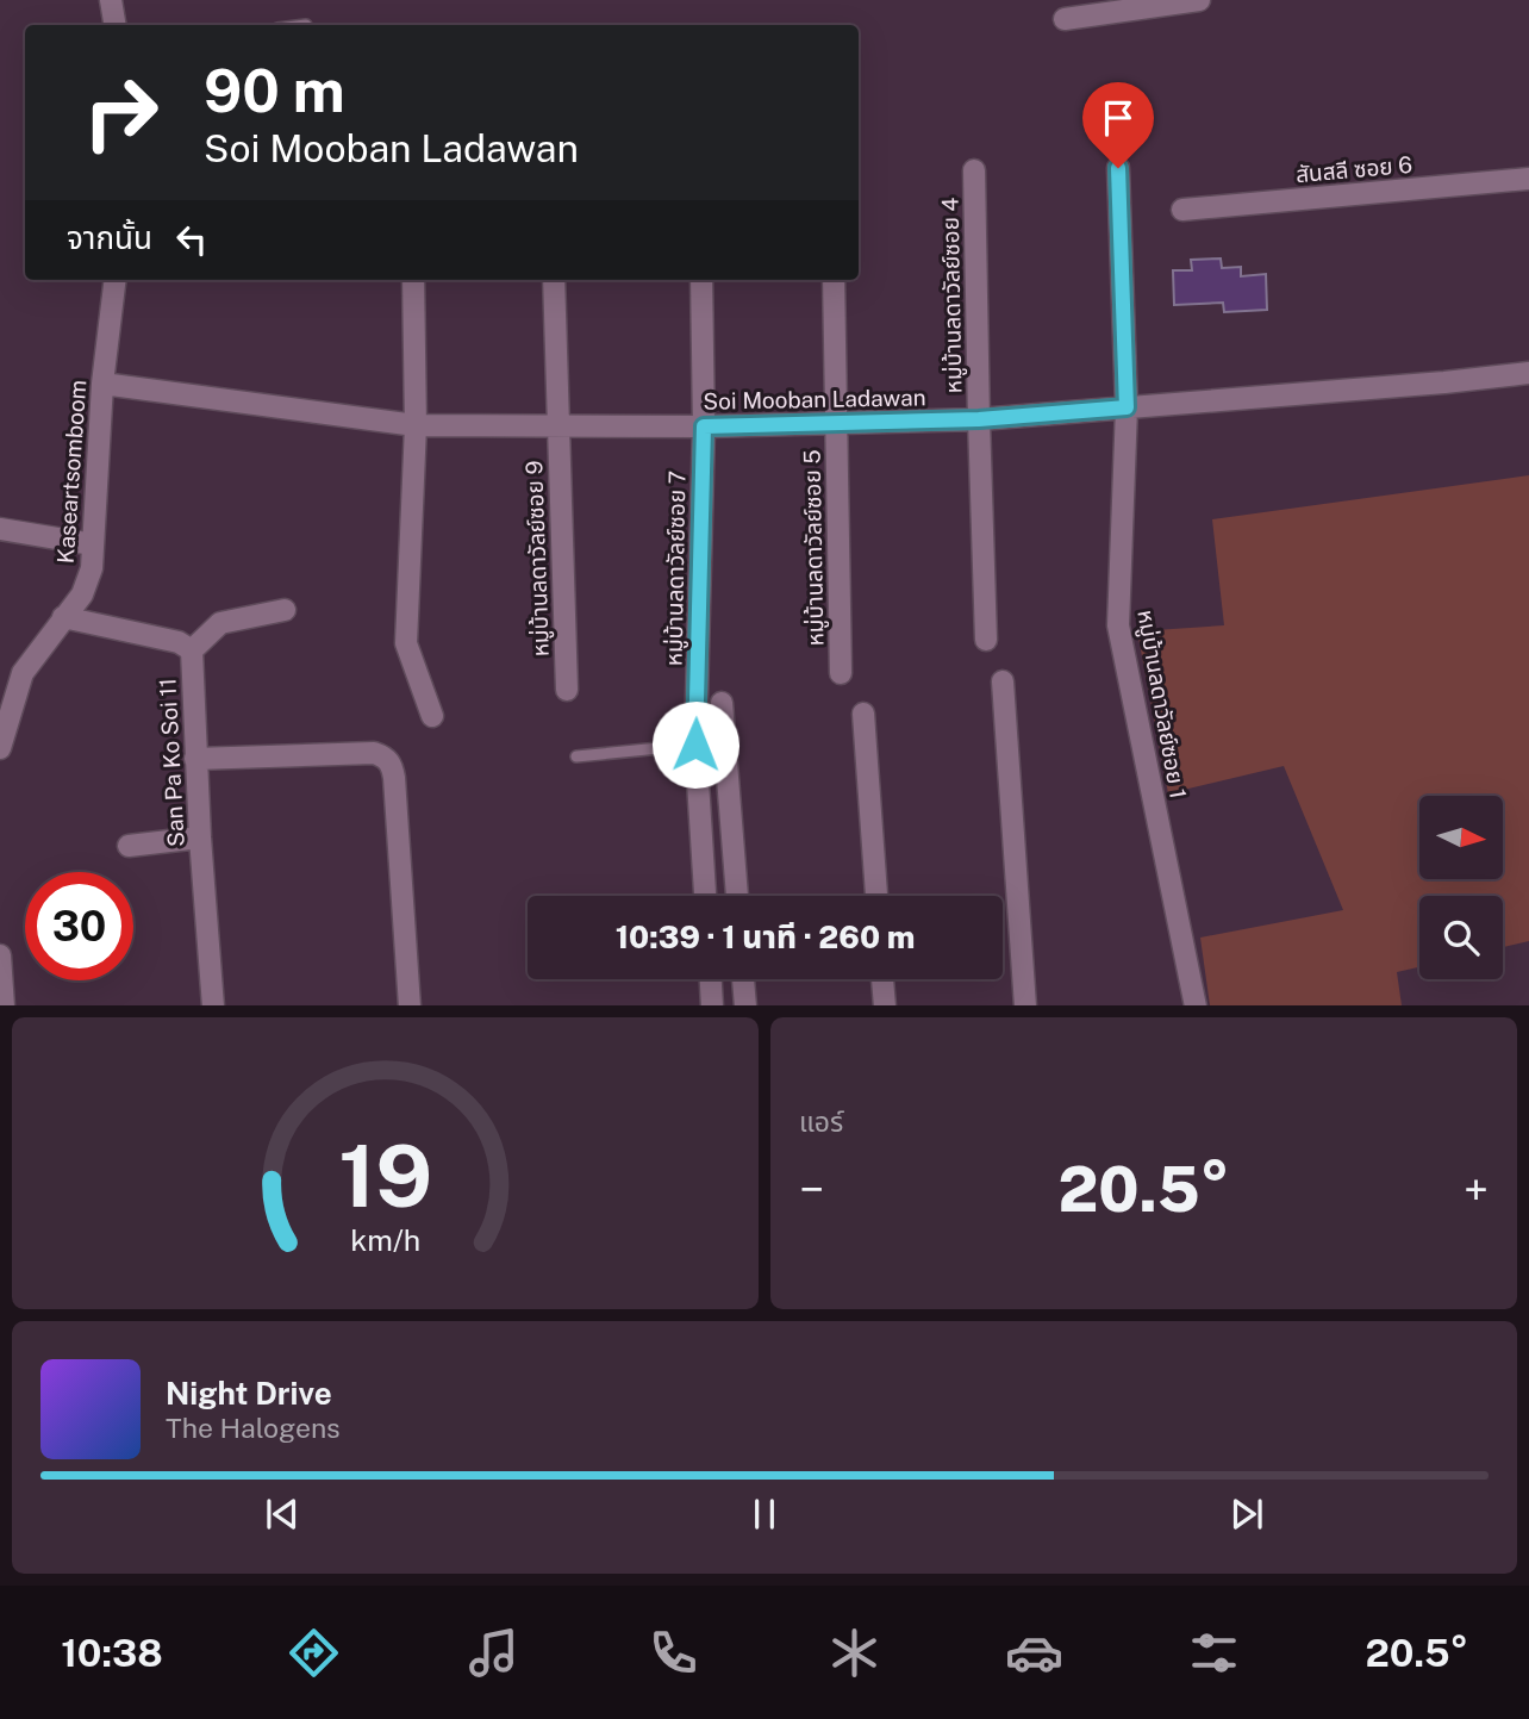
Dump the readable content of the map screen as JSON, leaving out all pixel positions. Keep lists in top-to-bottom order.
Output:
{
  "streets": {
    "street": [
      "สันสลี ซอย 6",
      "หมู่บ้านลดาวัลย์ซอย 4",
      "Soi Mooban Ladawan",
      "Kaseartsomboom",
      "หมู่บ้านลดาวัลย์ซอย 5",
      "หมู่บ้านลดาวัลย์ซอย 9",
      "หมู่บ้านลดาวัลย์ซอย 7",
      "หมู่บ้านลดาวัลย์ซอย 1",
      "San Pa Ko Soi 11"
    ]
  },
  "crossings": [
    ["หมู่บ้านลดาวัลย์ซอย 4", "Soi Mooban Ladawan"],
    ["Soi Mooban Ladawan", "Kaseartsomboom"],
    ["Soi Mooban Ladawan", "หมู่บ้านลดาวัลย์ซอย 5"],
    ["Soi Mooban Ladawan", "หมู่บ้านลดาวัลย์ซอย 9"],
    ["Soi Mooban Ladawan", "หมู่บ้านลดาวัลย์ซอย 7"],
    ["Soi Mooban Ladawan", "หมู่บ้านลดาวัลย์ซอย 1"],
    ["Kaseartsomboom", "San Pa Ko Soi 11"]
  ],
  "north": "right",
  "page": {
    "turn": ["90 m", "Soi Mooban Ladawan"],
    "then": "จากนั้น",
    "limit": "30",
    "trip": "10:39 · 1 นาที · 260 m",
    "tile": "แอร์",
    "heat": ["−", "20.5°", "+"],
    "song": ["Night Drive", "The Halogens"],
    "tabs": ["10:38", "20.5°"],
    "gauge": ["19", "km/h"]
  }
}
